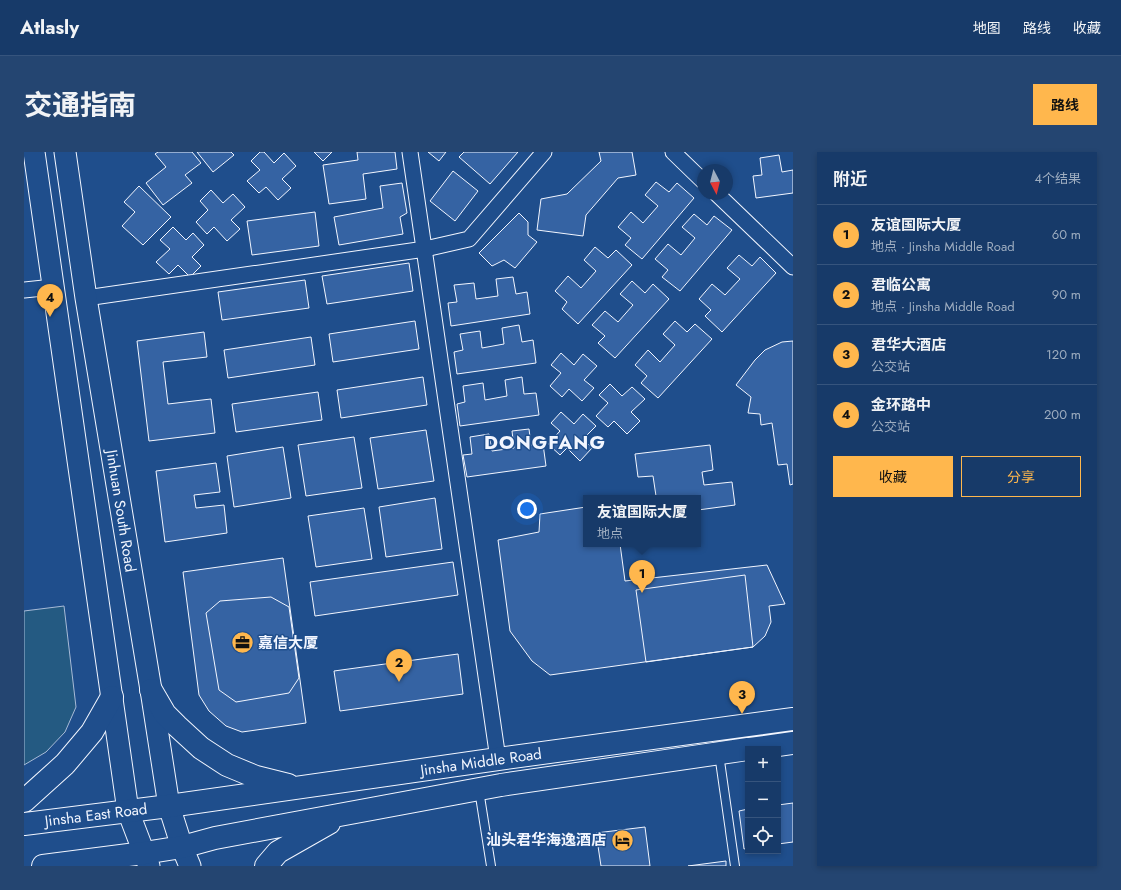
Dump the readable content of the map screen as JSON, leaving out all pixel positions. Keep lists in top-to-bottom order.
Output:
{
  "streets": {
    "main road": ["Jinhuan South Road", "Jinsha Middle Road", "Jinsha East Road"]
  },
  "crossings": [
    ["Jinhuan South Road", "Jinsha Middle Road"],
    ["Jinhuan South Road", "Jinsha East Road"],
    ["Jinsha Middle Road", "Jinsha East Road"]
  ],
  "districts": ["DONGFANG"],
  "places": {
    "office": ["嘉信大厦"],
    "hotel": ["汕头君华海逸酒店"]
  },
  "north": "bottom",
  "page": {
    "header": "Atlasly",
    "nav": ["地图", "路线", "收藏"],
    "title": "交通指南",
    "buttons": [
      "路线",
      ["收藏", "分享"]
    ],
    "heading": ["附近", "4个结果"],
    "list": [
      {
        "mark": "1",
        "name": "友谊国际大厦",
        "note": "地点 · Jinsha Middle Road",
        "value": "60 m"
      },
      {
        "mark": "2",
        "name": "君临公寓",
        "note": "地点 · Jinsha Middle Road",
        "value": "90 m"
      },
      {
        "mark": "3",
        "name": "君华大酒店",
        "note": "公交站",
        "value": "120 m"
      },
      {
        "mark": "4",
        "name": "金环路中",
        "note": "公交站",
        "value": "200 m"
      }
    ],
    "pins": [
      "4",
      "1",
      "2",
      "3"
    ],
    "popup": ["友谊国际大厦", "地点"],
    "map_buttons": ["+", "−"]
  }
}
